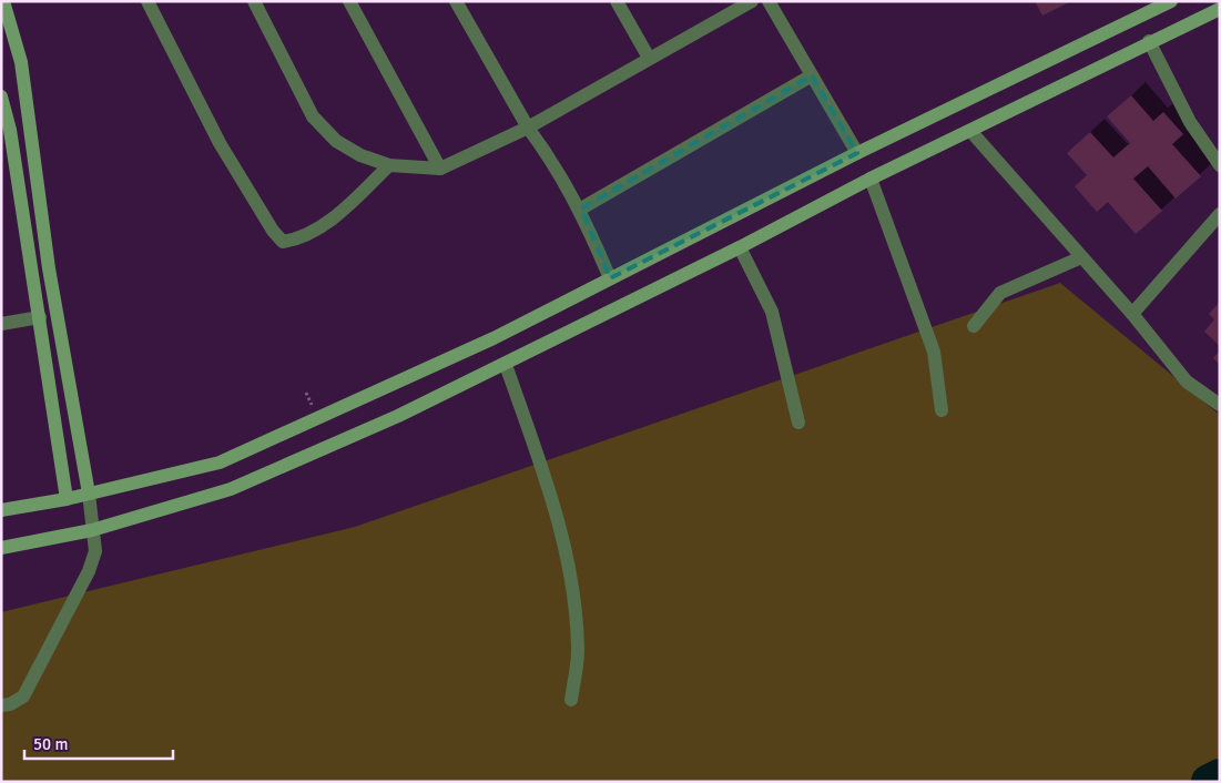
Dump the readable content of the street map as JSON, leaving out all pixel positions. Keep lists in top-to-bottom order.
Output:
{
  "scale_bar": "50 m"
}
